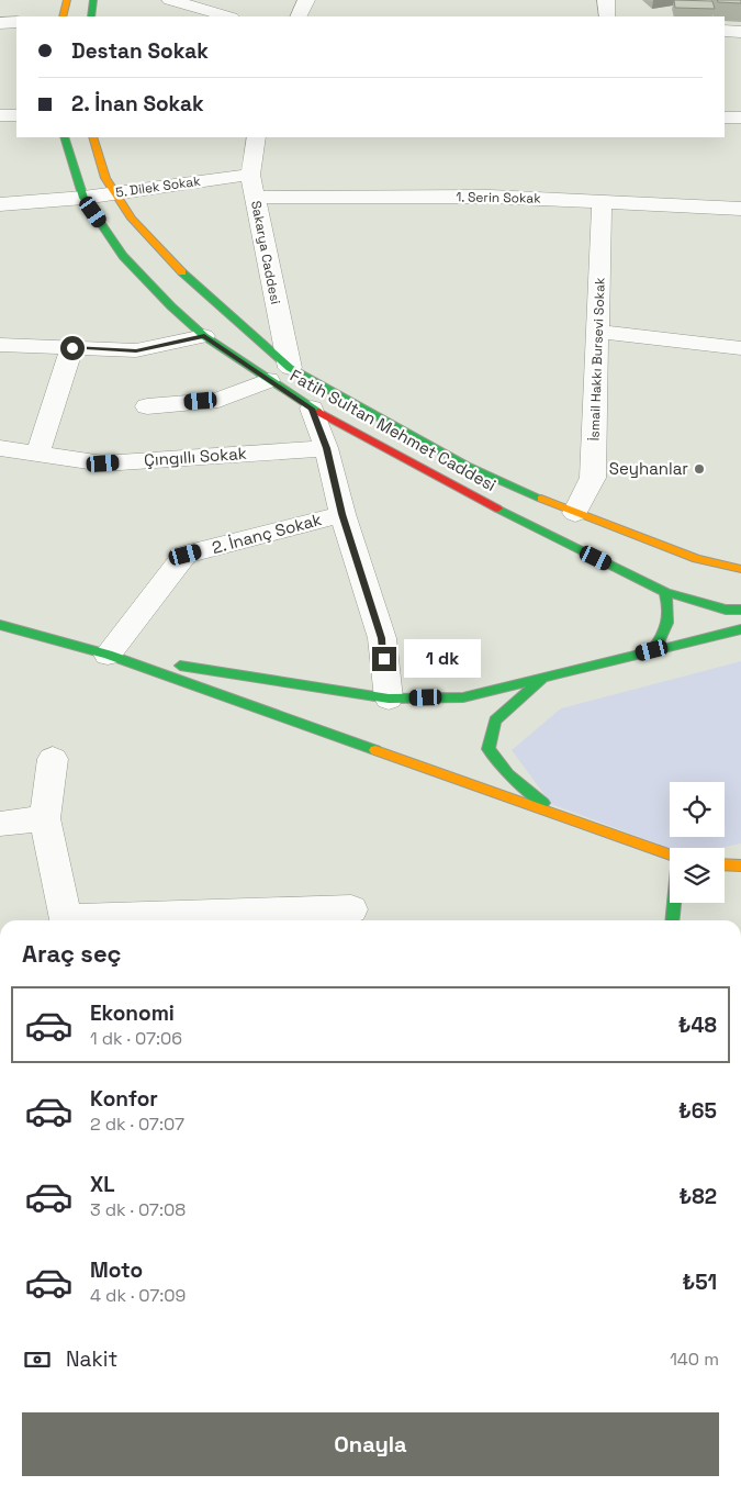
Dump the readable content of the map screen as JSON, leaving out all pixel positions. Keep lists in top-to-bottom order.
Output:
{
  "streets": {
    "main road": ["Fatih Sultan Mehmet Caddesi"],
    "street": [
      "5. Dilek Sokak",
      "1. Serin Sokak",
      "Sakarya Caddesi",
      "İsmail Hakkı Bursevi Sokak",
      "Çıngıllı Sokak",
      "2. İnanç Sokak"
    ]
  },
  "crossings": [
    ["5. Dilek Sokak", "Sakarya Caddesi"],
    ["5. Dilek Sokak", "Fatih Sultan Mehmet Caddesi"],
    ["1. Serin Sokak", "Sakarya Caddesi"],
    ["1. Serin Sokak", "İsmail Hakkı Bursevi Sokak"],
    ["Sakarya Caddesi", "Fatih Sultan Mehmet Caddesi"],
    ["İsmail Hakkı Bursevi Sokak", "Fatih Sultan Mehmet Caddesi"]
  ],
  "places": ["Seyhanlar"],
  "page": {
    "banner": ["Destan Sokak", "2. İnan Sokak"],
    "bubble": "1 dk",
    "heading": "Araç seç",
    "list": [
      {
        "name": "Ekonomi",
        "note": "1 dk · 07:06",
        "value": "₺48"
      },
      {
        "name": "Konfor",
        "note": "2 dk · 07:07",
        "value": "₺65"
      },
      {
        "name": "XL",
        "note": "3 dk · 07:08",
        "value": "₺82"
      },
      {
        "name": "Moto",
        "note": "4 dk · 07:09",
        "value": "₺51"
      }
    ],
    "pay": ["Nakit", "140 m"],
    "buttons": "Onayla"
  }
}
